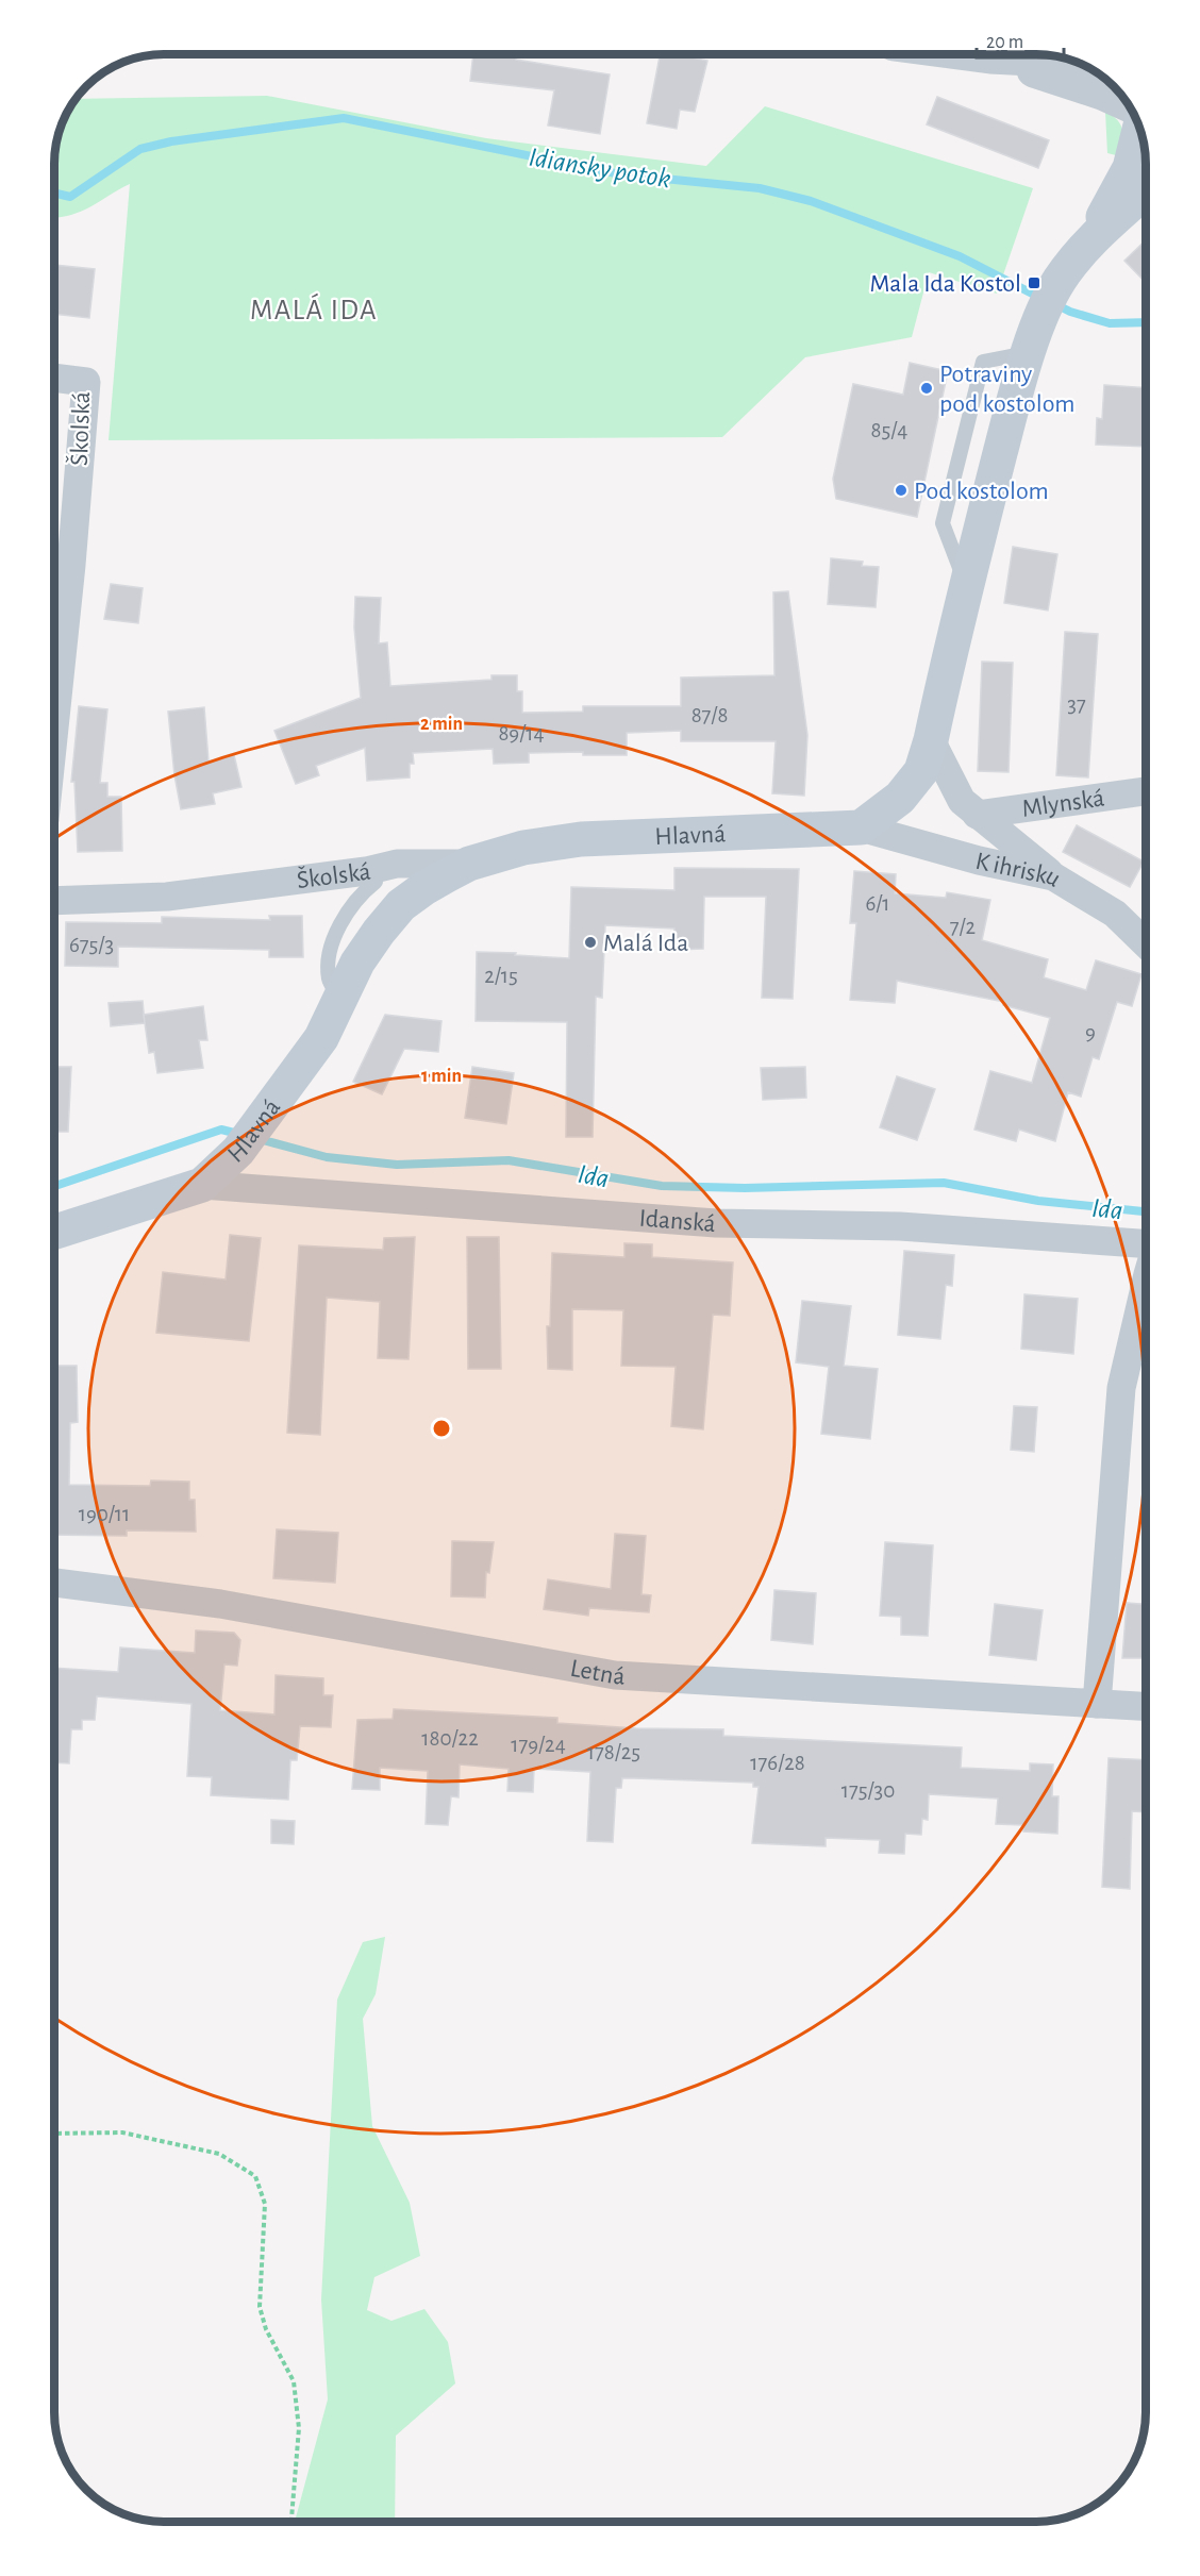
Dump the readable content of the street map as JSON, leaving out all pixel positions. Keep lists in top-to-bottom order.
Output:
{
  "streets": {
    "main road": ["Hlavná"],
    "street": [
      "Školská",
      "Mlynská",
      "K ihrisku",
      "Idanská",
      "Letná"
    ]
  },
  "crossings": [
    ["Školská", "Hlavná"],
    ["Hlavná", "K ihrisku"],
    ["Hlavná", "Idanská"]
  ],
  "districts": ["MALÁ IDA"],
  "water": ["Idiansky potok", "Ida"],
  "places": {
    "transit": ["Mala Ida Kostol"],
    "other": ["Potraviny pod kostolom", "Pod kostolom", "Malá Ida"]
  },
  "house_numbers": [
    "85/4",
    "37",
    "87/8",
    "89/14",
    "6/1",
    "7/2",
    "675/3",
    "2/15",
    "9",
    "190/11",
    "180/22",
    "179/24",
    "178/25",
    "176/28",
    "175/30"
  ],
  "scale_bar": "20 m",
  "rings": ["2 min", "1 min"]
}
